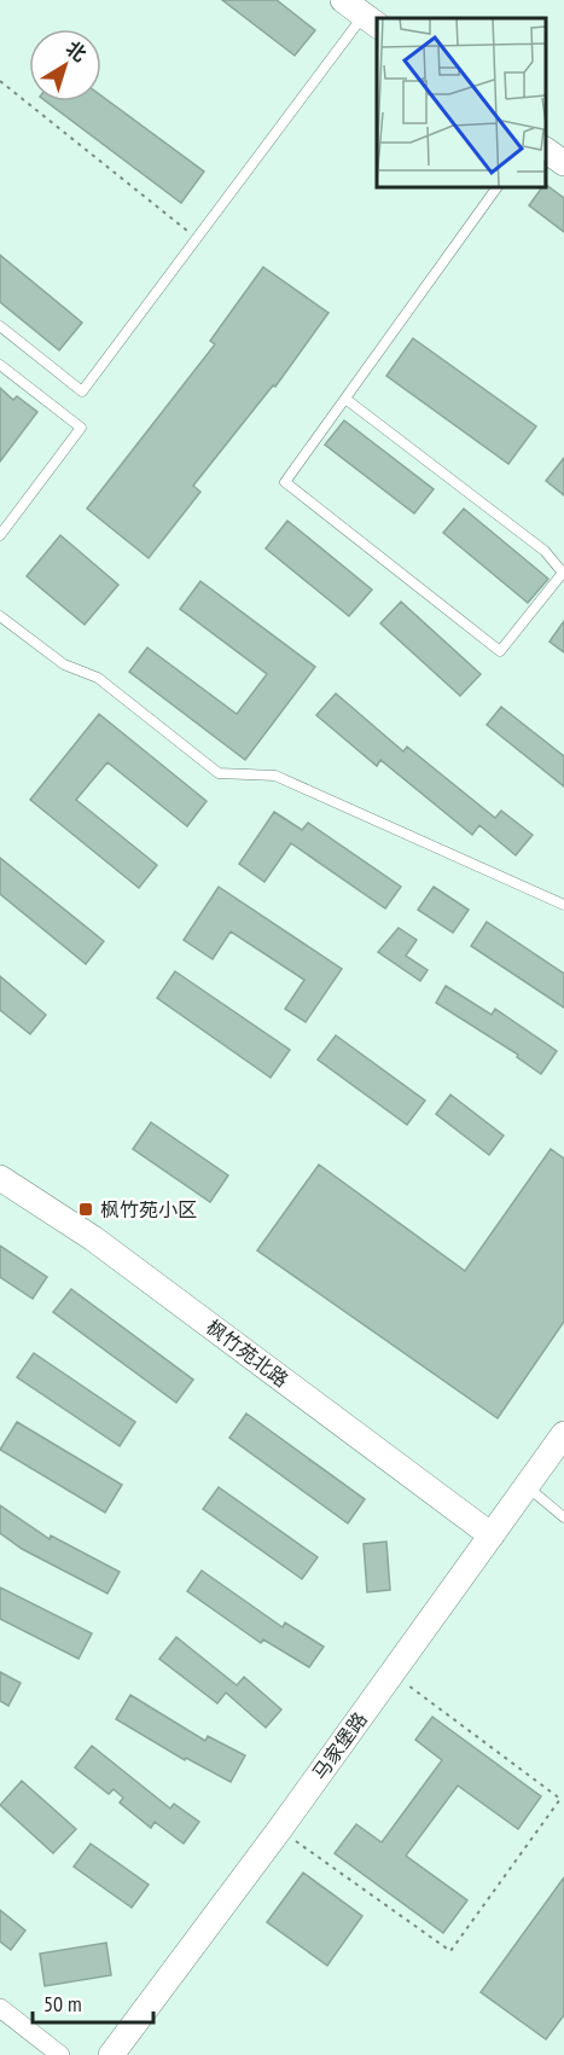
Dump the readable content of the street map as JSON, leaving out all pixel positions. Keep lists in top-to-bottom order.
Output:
{
  "streets": {
    "main road": ["枫竹苑北路", "马家堡路"]
  },
  "crossings": [
    ["枫竹苑北路", "马家堡路"]
  ],
  "places": {
    "transit": ["枫竹苑小区"]
  },
  "scale_bar": "50 m",
  "north": "top right"
}
